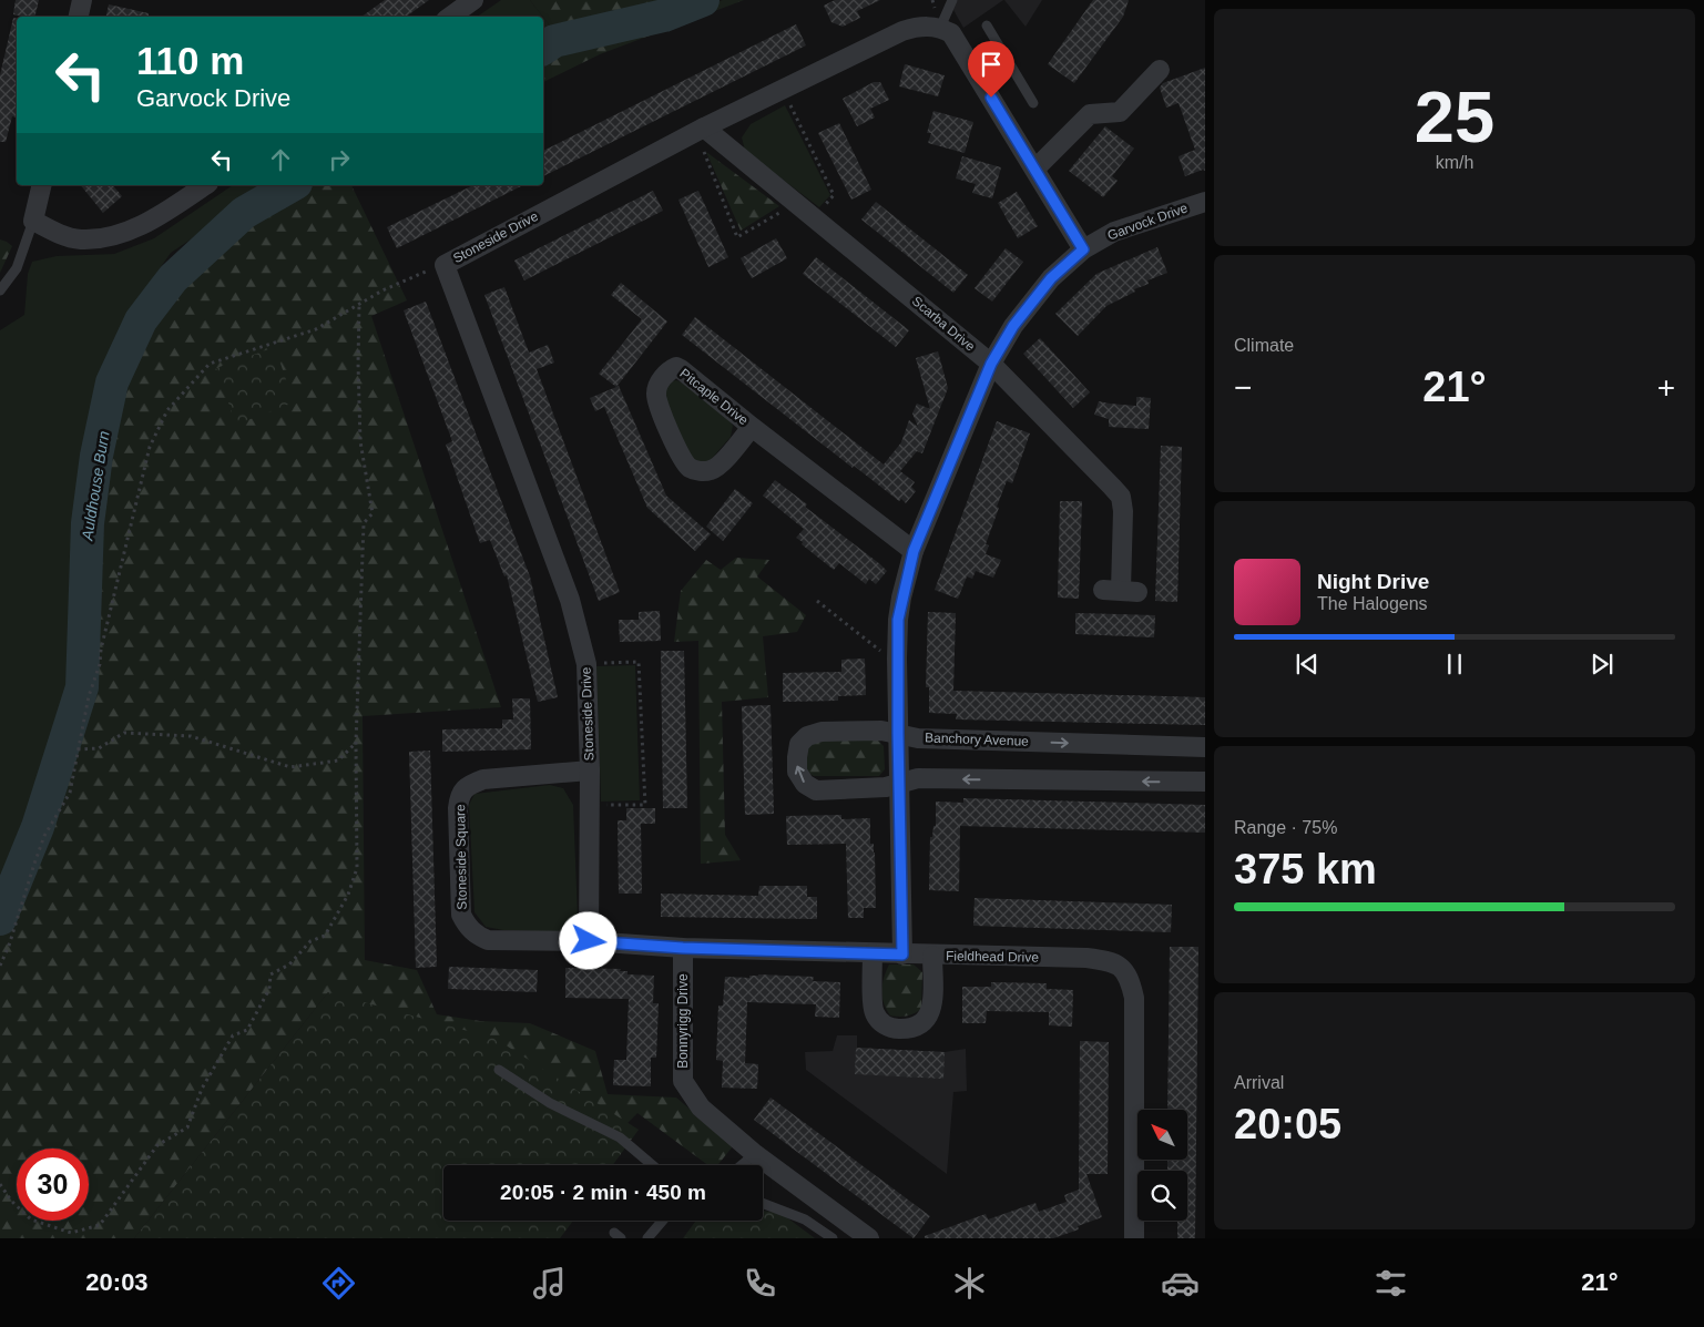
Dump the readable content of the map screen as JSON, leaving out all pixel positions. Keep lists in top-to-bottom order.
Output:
{
  "streets": {
    "street": [
      "Garvock Drive",
      "Stoneside Drive",
      "Scarba Drive",
      "Pitcaple Drive",
      "Banchory Avenue",
      "Stoneside Square",
      "Fieldhead Drive",
      "Bonnyrigg Drive"
    ]
  },
  "crossings": [
    ["Garvock Drive", "Scarba Drive"],
    ["Garvock Drive", "Pitcaple Drive"],
    ["Garvock Drive", "Banchory Avenue"],
    ["Garvock Drive", "Fieldhead Drive"],
    ["Stoneside Drive", "Scarba Drive"],
    ["Stoneside Drive", "Stoneside Square"],
    ["Stoneside Drive", "Fieldhead Drive"],
    ["Stoneside Square", "Fieldhead Drive"],
    ["Fieldhead Drive", "Bonnyrigg Drive"]
  ],
  "water": ["Auldhouse Burn"],
  "north": "top left",
  "page": {
    "tile": [
      ["25", "km/h"],
      "Climate",
      ["Range · 75%", "375 km"],
      ["Arrival", "20:05"]
    ],
    "turn": ["110 m", "Garvock Drive"],
    "heat": ["−", "21°", "+"],
    "song": ["Night Drive", "The Halogens"],
    "limit": "30",
    "trip": "20:05 · 2 min · 450 m",
    "tabs": ["20:03", "21°"]
  }
}
